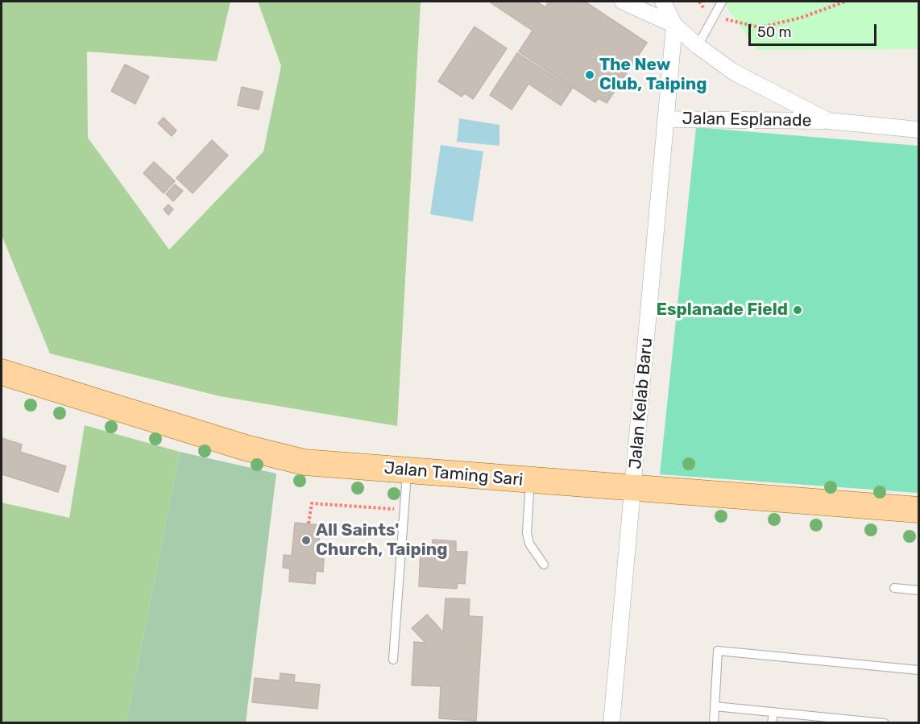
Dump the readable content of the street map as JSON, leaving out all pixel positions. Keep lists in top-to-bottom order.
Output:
{
  "streets": {
    "main road": ["Jalan Taming Sari"],
    "street": ["Jalan Esplanade", "Jalan Kelab Baru"]
  },
  "crossings": [
    ["Jalan Esplanade", "Jalan Kelab Baru"],
    ["Jalan Kelab Baru", "Jalan Taming Sari"]
  ],
  "places": ["The New Club, Taiping", "Esplanade Field", "All Saints' Church, Taiping"],
  "scale_bar": "50 m"
}
